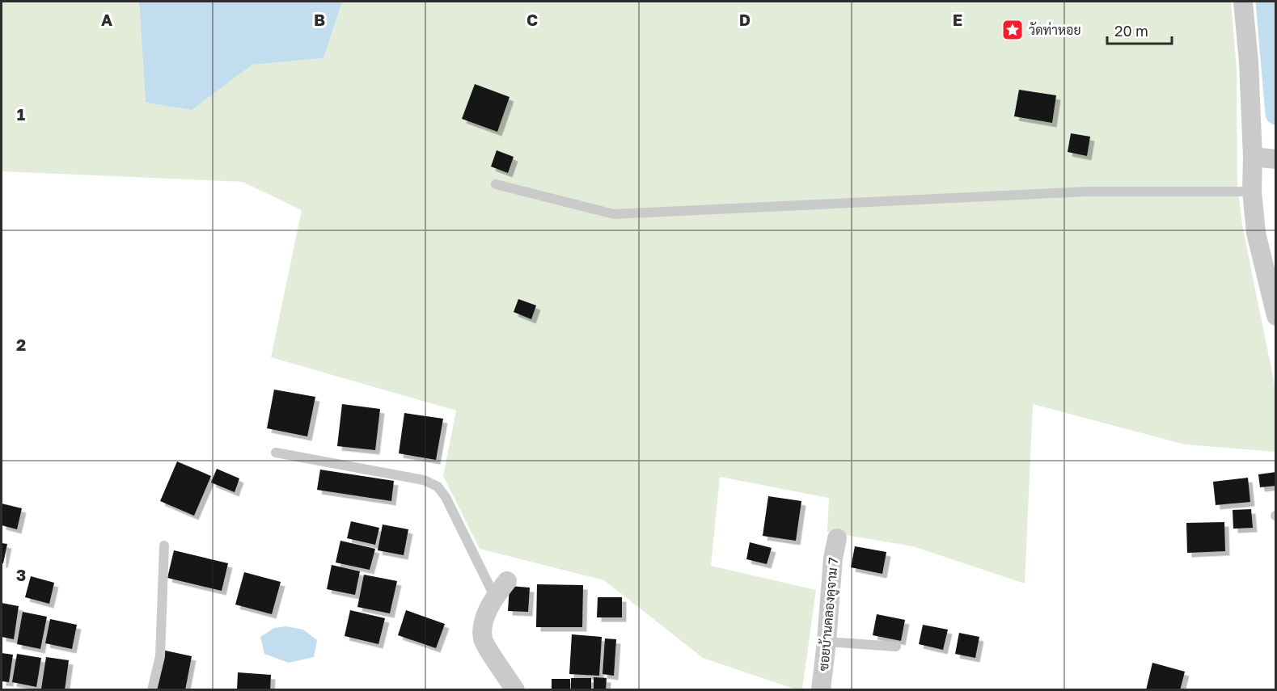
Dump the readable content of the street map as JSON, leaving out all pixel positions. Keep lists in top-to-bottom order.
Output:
{
  "streets": {
    "street": ["ซอยบ้านคลองคูจาม 7"]
  },
  "places": {
    "place": ["วัดท่าหอย"]
  },
  "scale_bar": "20 m",
  "grid": {
    "columns": [
      "A",
      "B",
      "C",
      "D",
      "E"
    ],
    "rows": ["1", "2", "3"]
  }
}
